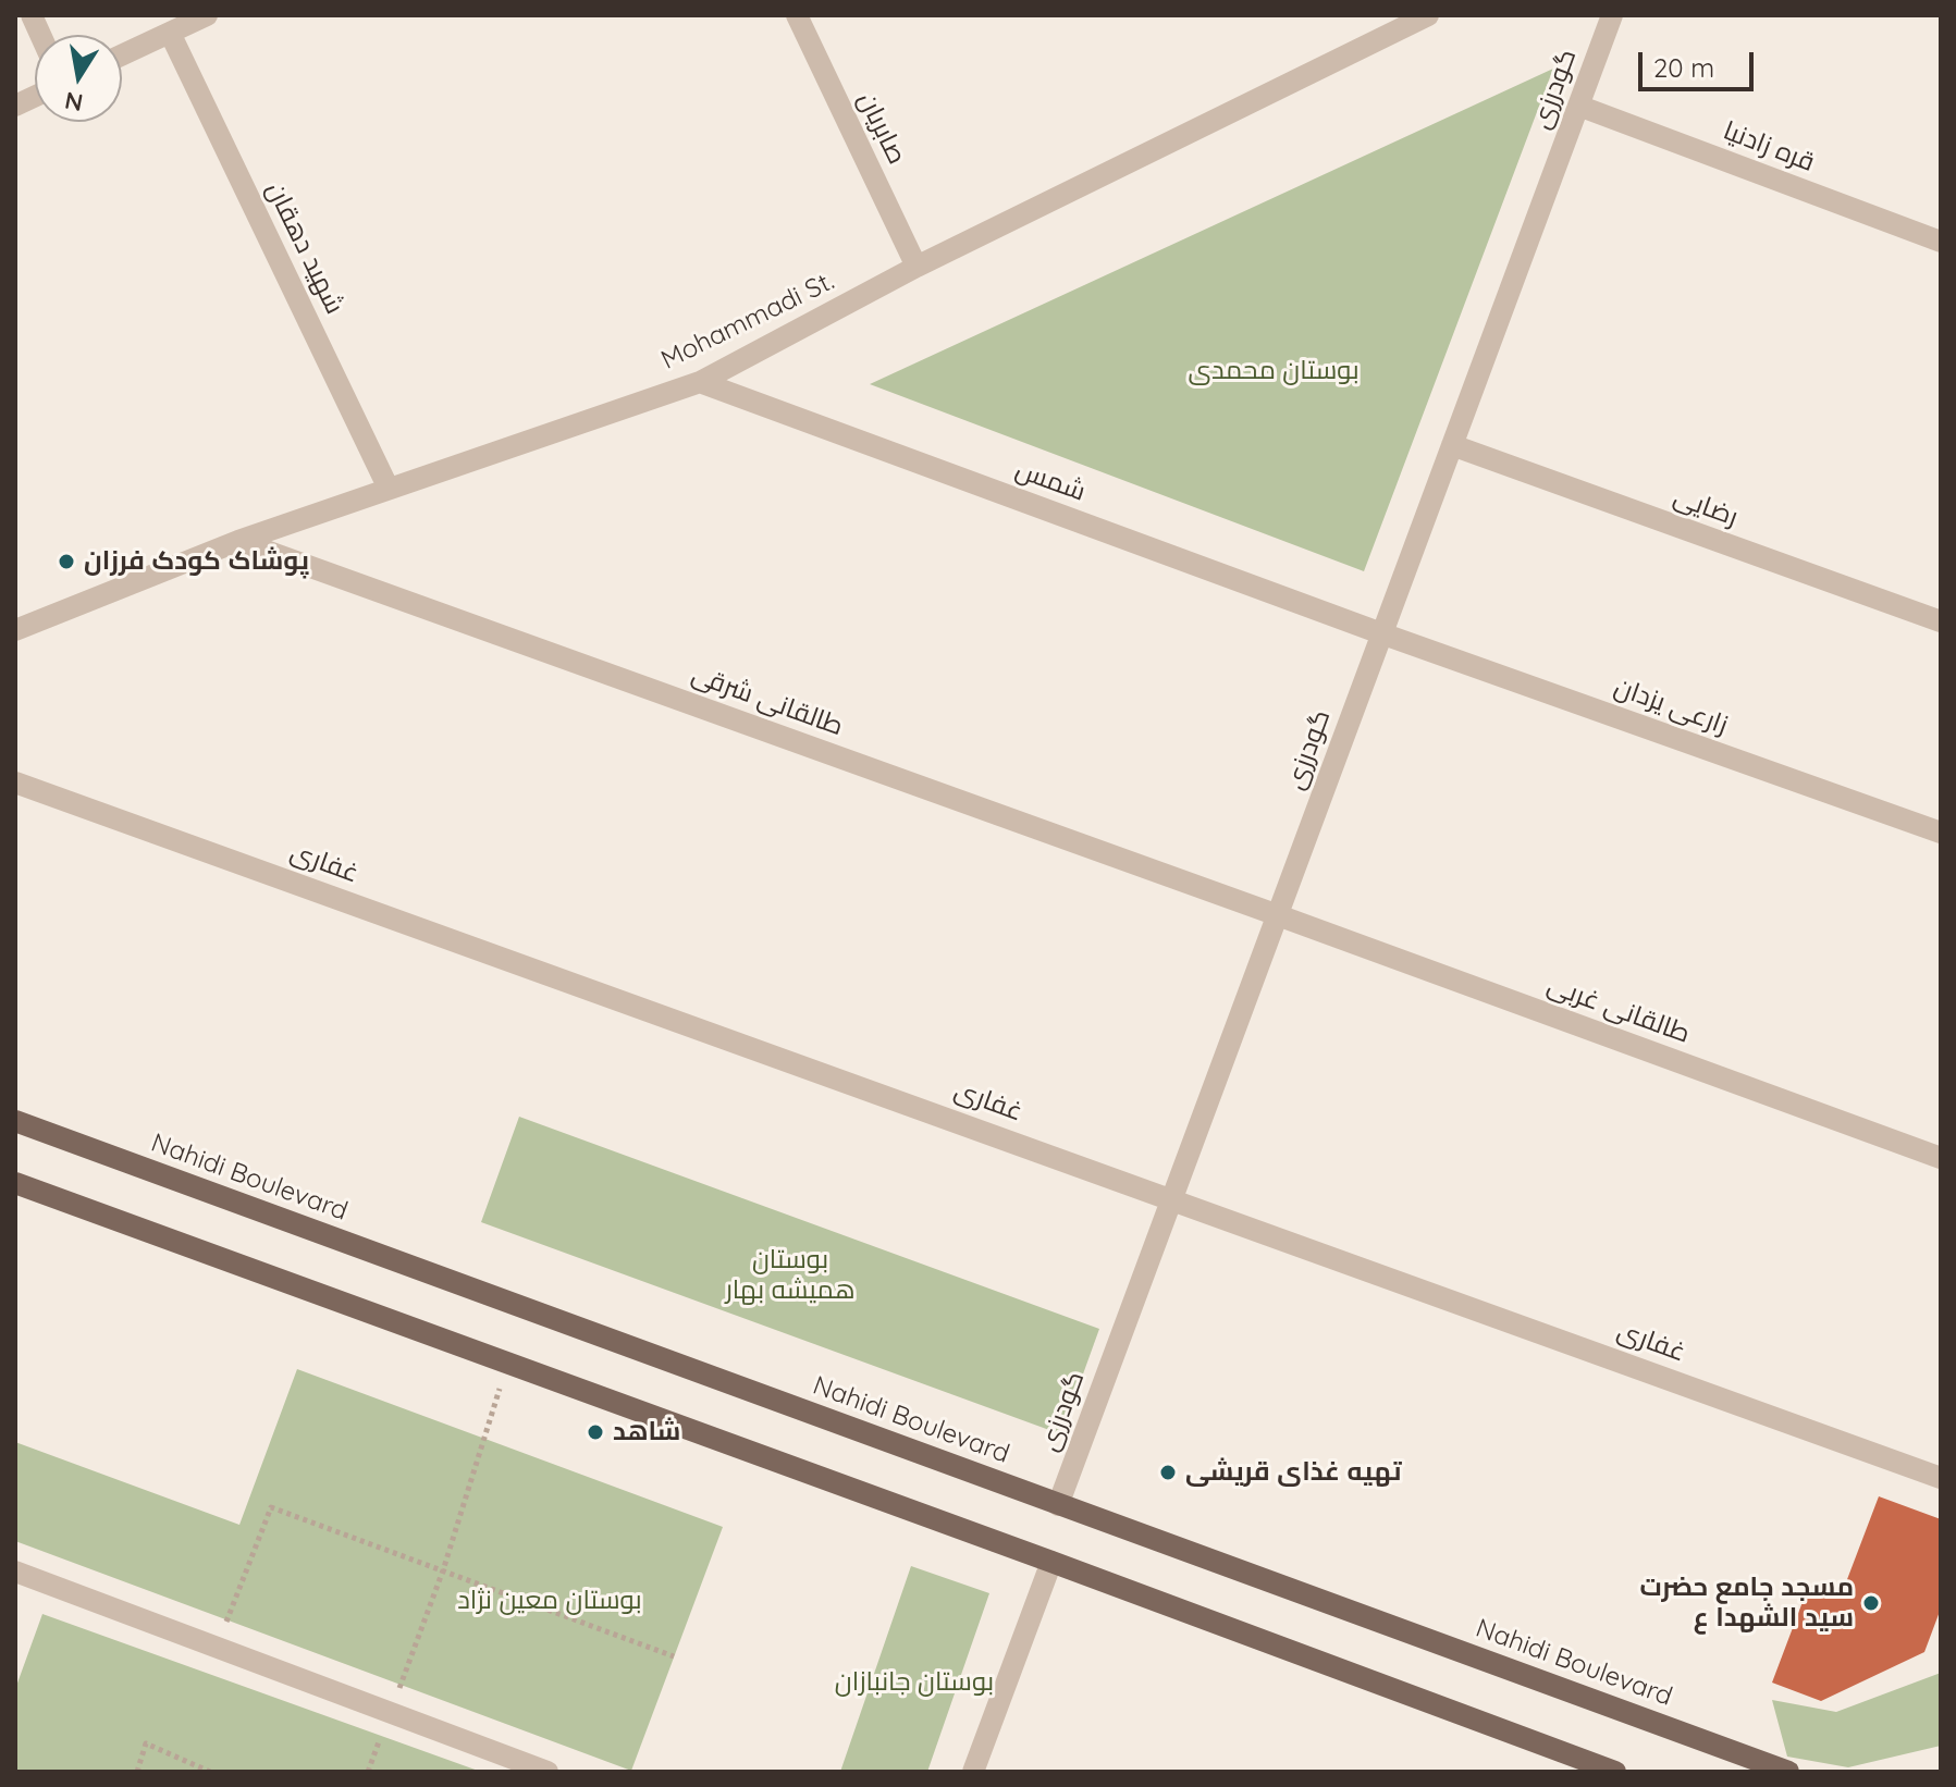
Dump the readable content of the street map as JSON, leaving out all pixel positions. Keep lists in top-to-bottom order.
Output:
{
  "streets": {
    "main road": ["Nahidi Boulevard"],
    "street": [
      "گودرزی",
      "صابریان",
      "قره زادنیا",
      "شهید دهقان",
      "Mohammadi St.",
      "شمس",
      "رضایی",
      "طالقانی شرقی",
      "زارعی یزدان",
      "غفاری",
      "طالقانی غربی"
    ]
  },
  "crossings": [
    ["گودرزی", "قره زادنیا"],
    ["گودرزی", "شمس"],
    ["گودرزی", "رضایی"],
    ["گودرزی", "طالقانی شرقی"],
    ["گودرزی", "زارعی یزدان"],
    ["گودرزی", "غفاری"],
    ["گودرزی", "طالقانی غربی"],
    ["گودرزی", "Nahidi Boulevard"],
    ["صابریان", "Mohammadi St."],
    ["شهید دهقان", "Mohammadi St."],
    ["Mohammadi St.", "شمس"],
    ["Mohammadi St.", "طالقانی شرقی"],
    ["شمس", "زارعی یزدان"],
    ["طالقانی شرقی", "طالقانی غربی"]
  ],
  "parks": [
    "بوستان محمدی",
    "بوستان همیشه بهار",
    "بوستان معین نژاد",
    "بوستان جانبازان"
  ],
  "places": [
    "پوشاک کودک فرزان",
    "شاهد",
    "تهیه غذای قریشی",
    "مسجد جامع حضرت سید الشهدا ع"
  ],
  "scale_bar": "20 m",
  "north": "bottom"
}
